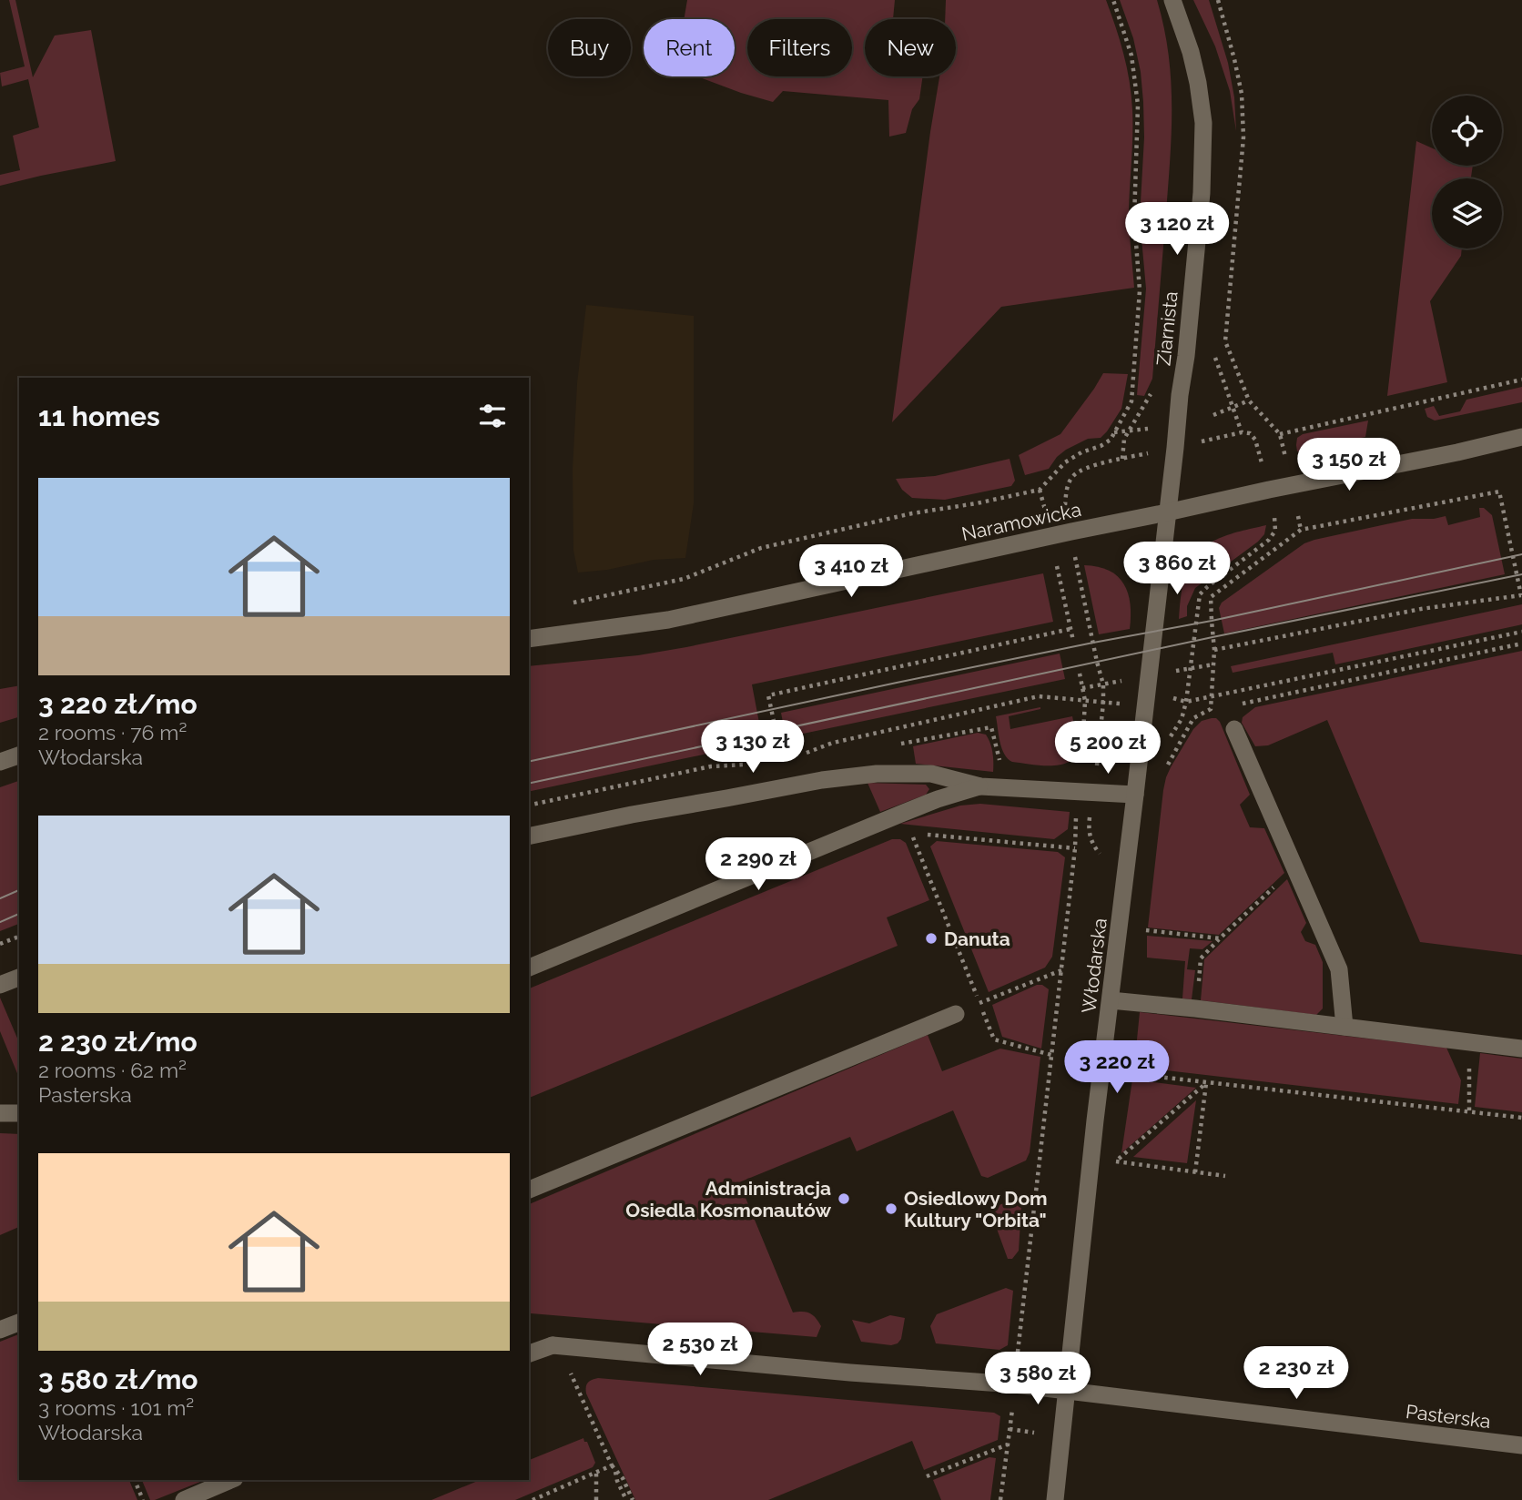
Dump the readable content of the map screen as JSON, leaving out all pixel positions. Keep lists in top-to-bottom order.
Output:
{
  "streets": {
    "street": [
      "Ziarnista",
      "Naramowicka",
      "Włodarska",
      "Pasterska"
    ]
  },
  "crossings": [
    ["Ziarnista", "Naramowicka"],
    ["Ziarnista", "Włodarska"],
    ["Naramowicka", "Włodarska"],
    ["Włodarska", "Pasterska"]
  ],
  "places": ["Danuta", "Administracja Osiedla Kosmonautów", "Osiedlowy Dom Kultury \"Orbita\""],
  "page": {
    "chip": [
      "Buy",
      "Rent",
      "Filters",
      "New"
    ],
    "price": [
      "3 120 zł",
      "3 150 zł",
      "3 860 zł",
      "3 410 zł",
      "3 130 zł",
      "5 200 zł",
      "2 290 zł",
      "3 220 zł",
      "2 530 zł",
      "2 230 zł",
      "3 580 zł"
    ],
    "heading": "11 homes",
    "list": [
      {
        "name": "3 220 zł/mo",
        "note": "2 rooms · 76 m² · Włodarska"
      },
      {
        "name": "2 230 zł/mo",
        "note": "2 rooms · 62 m² · Pasterska"
      },
      {
        "name": "3 580 zł/mo",
        "note": "3 rooms · 101 m² · Włodarska"
      }
    ]
  }
}
